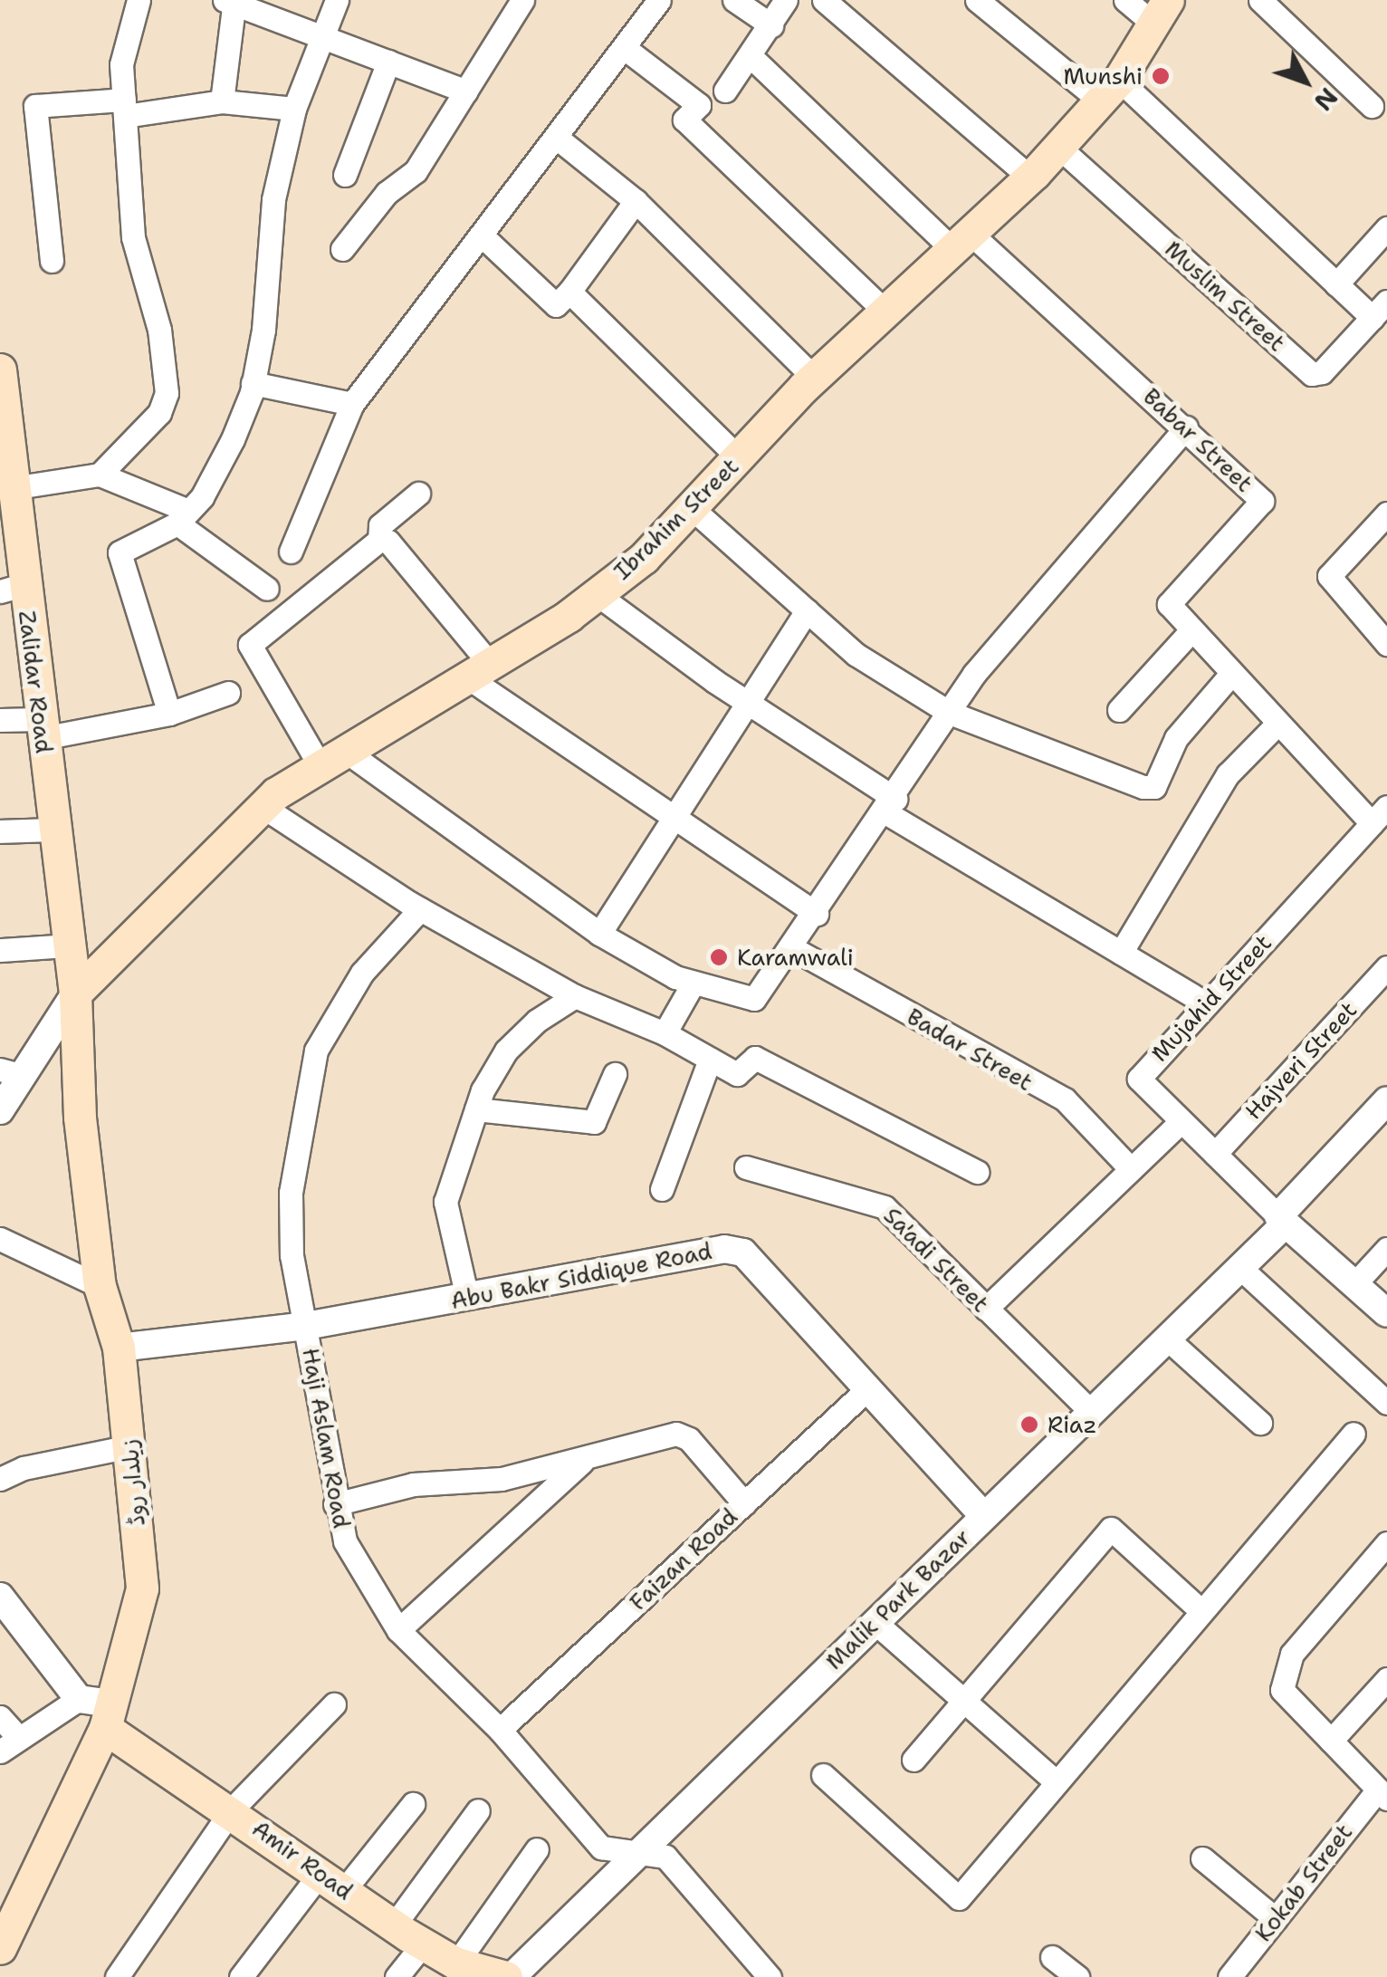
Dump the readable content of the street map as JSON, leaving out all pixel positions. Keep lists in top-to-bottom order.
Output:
{
  "streets": {
    "main road": [
      "Ibrahim Street",
      "Zalidar Road",
      "زیلدار روڈ",
      "Amir Road"
    ],
    "street": [
      "Muslim Street",
      "Babar Street",
      "Mujahid Street",
      "Badar Street",
      "Hajveri Street",
      "Sa'adi Street",
      "Abu Bakr Siddique Road",
      "Haji Aslam Road",
      "Faizan Road",
      "Malik Park Bazar",
      "Kokab Street"
    ]
  },
  "crossings": [
    ["Muslim Street", "Ibrahim Street"],
    ["Babar Street", "Ibrahim Street"],
    ["Babar Street", "Mujahid Street"],
    ["Ibrahim Street", "Zalidar Road"],
    ["Ibrahim Street", "زیلدار روڈ"],
    ["Zalidar Road", "زیلدار روڈ"],
    ["Mujahid Street", "Hajveri Street"],
    ["Mujahid Street", "Malik Park Bazar"],
    ["Sa'adi Street", "Malik Park Bazar"],
    ["Abu Bakr Siddique Road", "Haji Aslam Road"],
    ["Abu Bakr Siddique Road", "زیلدار روڈ"],
    ["Abu Bakr Siddique Road", "Faizan Road"],
    ["Abu Bakr Siddique Road", "Malik Park Bazar"],
    ["Haji Aslam Road", "Faizan Road"],
    ["Haji Aslam Road", "Malik Park Bazar"],
    ["زیلدار روڈ", "Amir Road"],
    ["Malik Park Bazar", "Amir Road"]
  ],
  "places": ["Munshi", "Karamwali", "Riaz"],
  "north": "bottom right"
}
